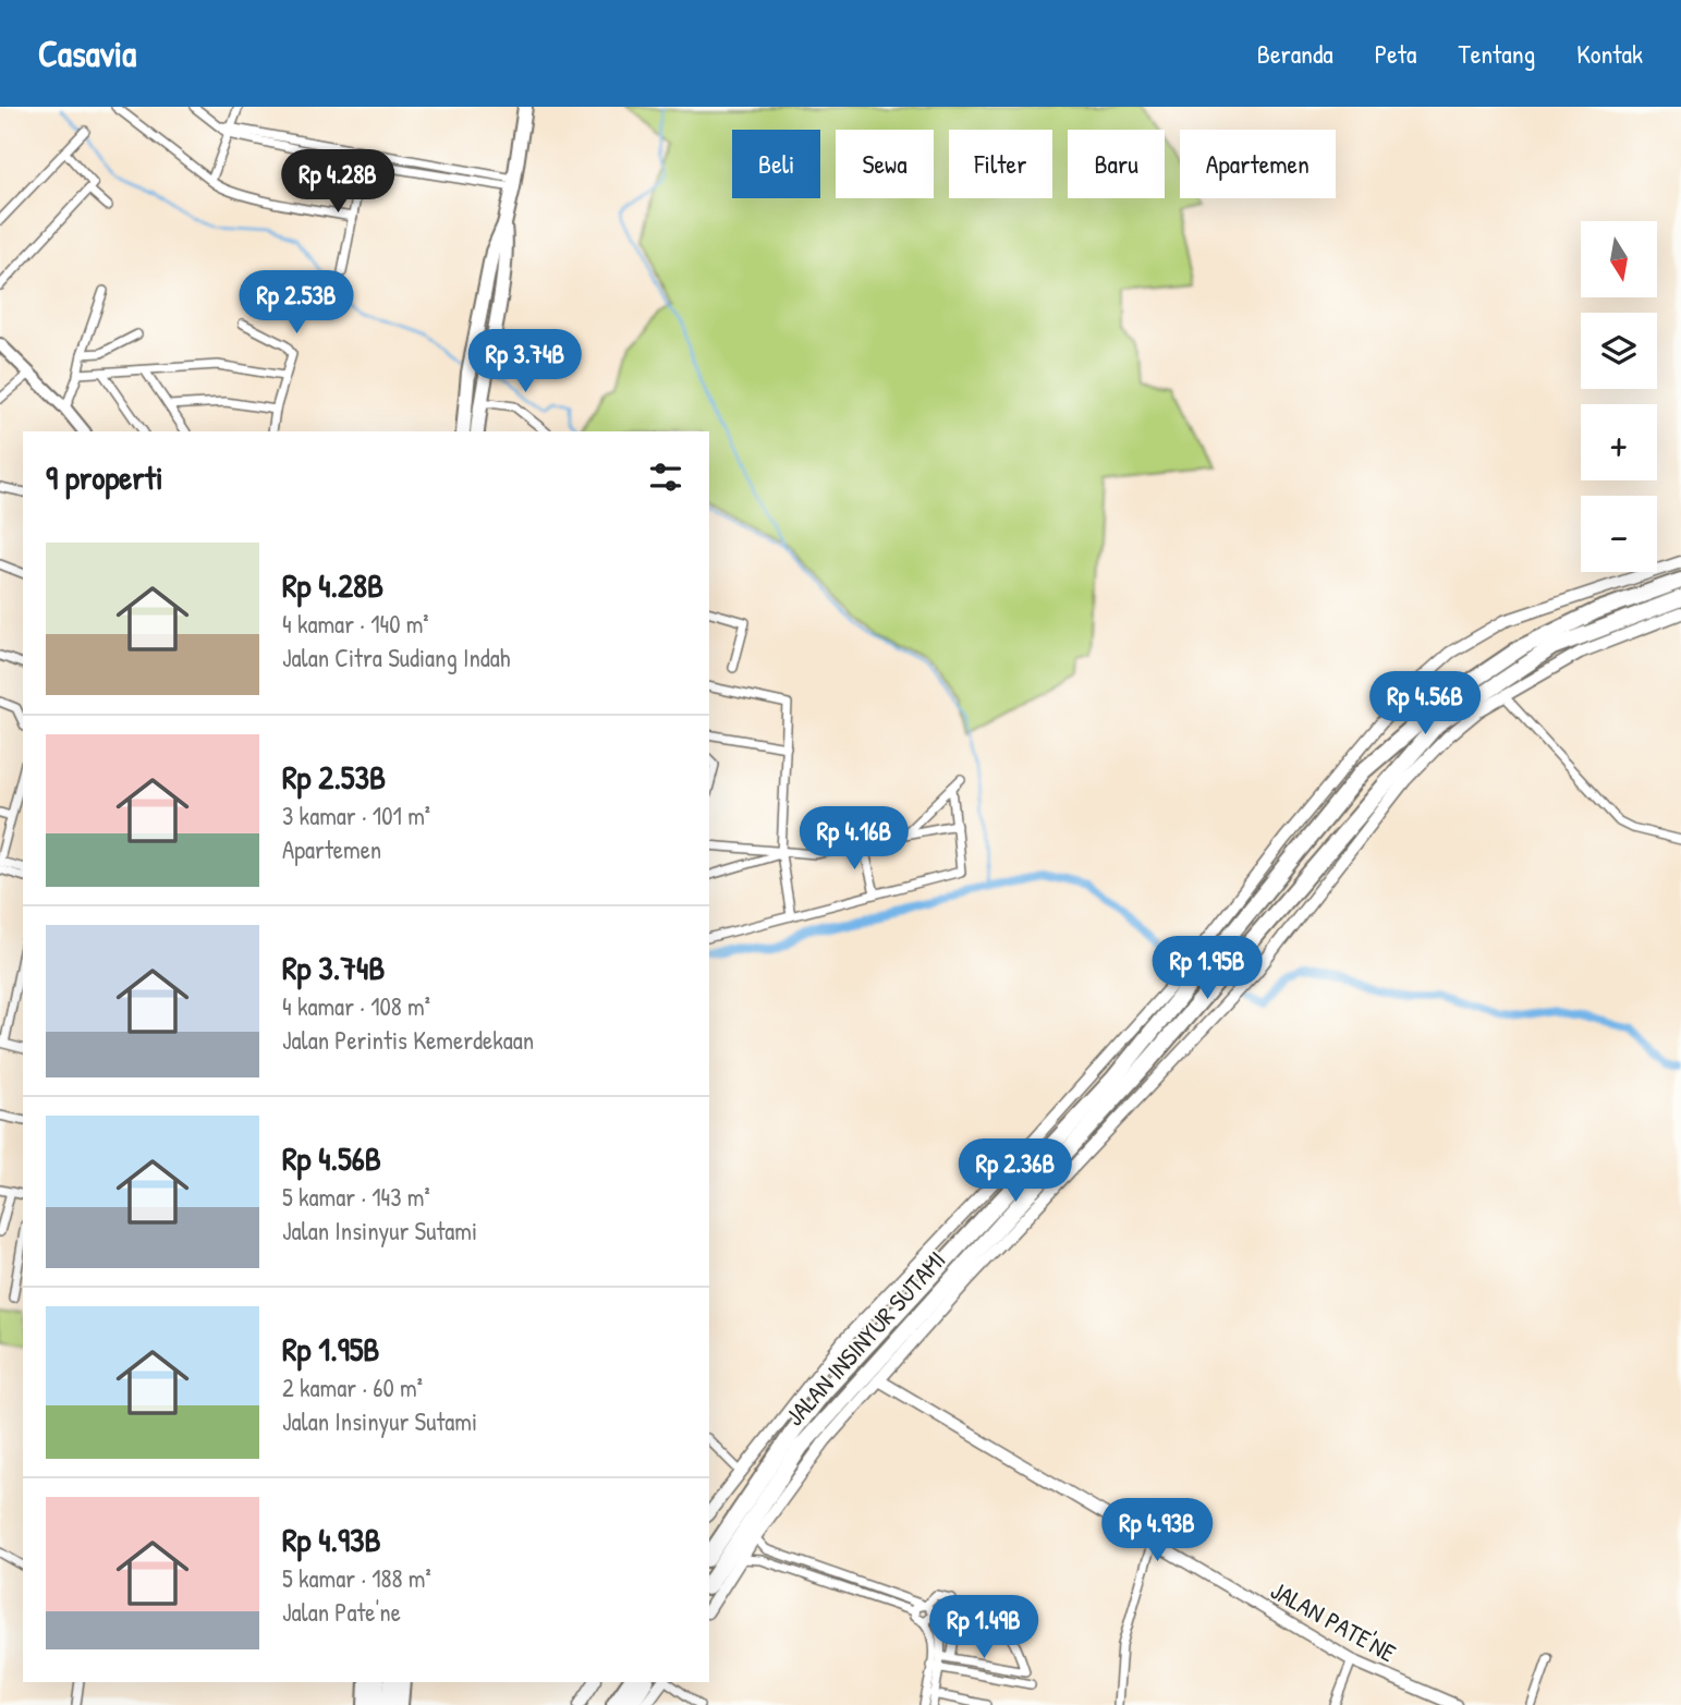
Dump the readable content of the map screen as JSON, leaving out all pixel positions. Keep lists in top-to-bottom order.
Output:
{
  "streets": {
    "highway": ["JALAN INSINYUR SUTAMI"],
    "street": ["JALAN PATE'NE"]
  },
  "north": "bottom",
  "page": {
    "header": "Casavia",
    "nav": [
      "Beranda",
      "Peta",
      "Tentang",
      "Kontak"
    ],
    "chip": [
      "Beli",
      "Sewa",
      "Filter",
      "Baru",
      "Apartemen"
    ],
    "price": [
      "Rp 4.28B",
      "Rp 2.53B",
      "Rp 3.74B",
      "Rp 4.56B",
      "Rp 4.16B",
      "Rp 1.95B",
      "Rp 2.36B",
      "Rp 4.93B",
      "Rp 1.49B"
    ],
    "map_buttons": ["+", "−"],
    "heading": "9 properti",
    "list": [
      {
        "name": "Rp 4.28B",
        "note": "4 kamar · 140 m² · Jalan Citra Sudiang Indah"
      },
      {
        "name": "Rp 2.53B",
        "note": "3 kamar · 101 m² · Apartemen"
      },
      {
        "name": "Rp 3.74B",
        "note": "4 kamar · 108 m² · Jalan Perintis Kemerdekaan"
      },
      {
        "name": "Rp 4.56B",
        "note": "5 kamar · 143 m² · Jalan Insinyur Sutami"
      },
      {
        "name": "Rp 1.95B",
        "note": "2 kamar · 60 m² · Jalan Insinyur Sutami"
      },
      {
        "name": "Rp 4.93B",
        "note": "5 kamar · 188 m² · Jalan Pate'ne"
      }
    ]
  }
}
